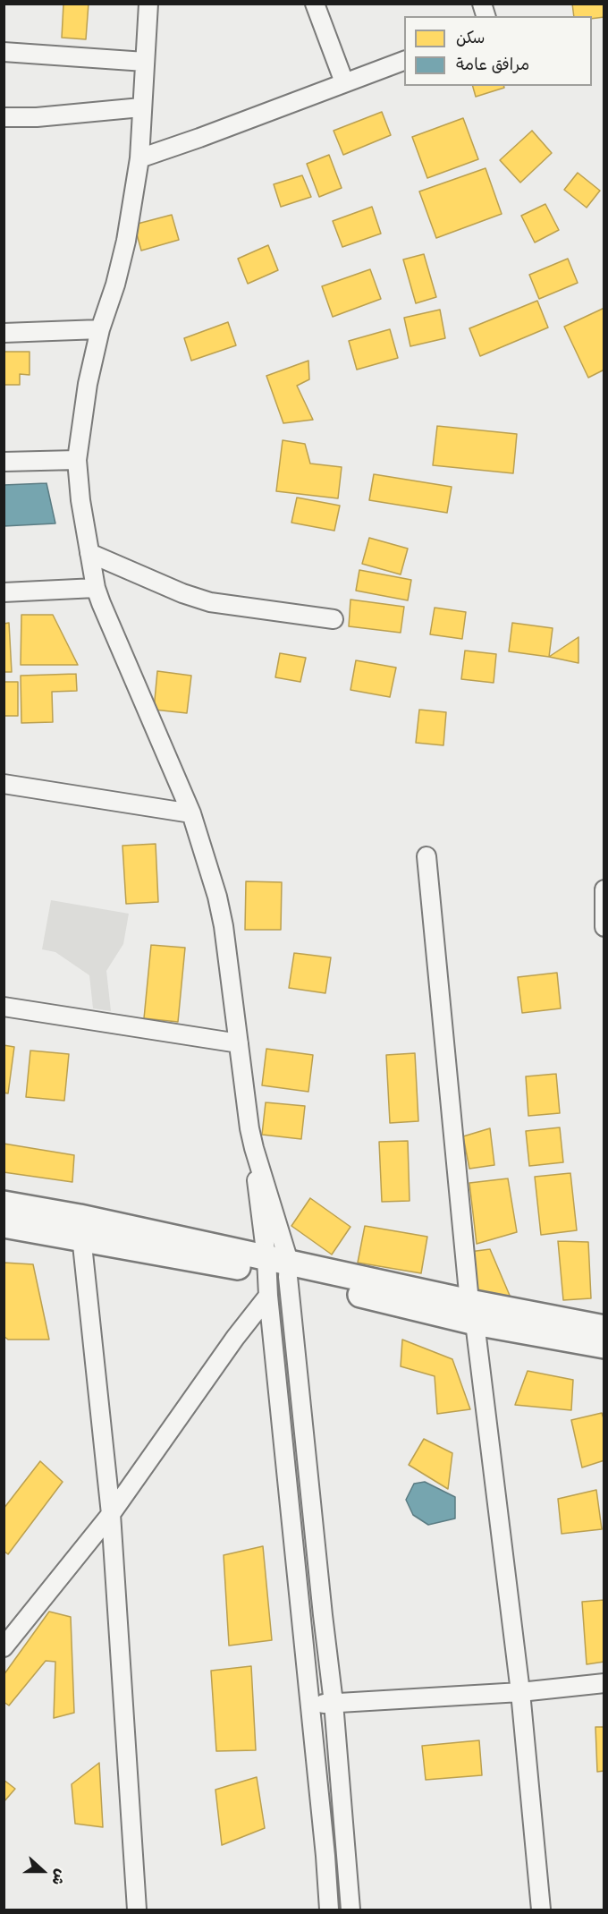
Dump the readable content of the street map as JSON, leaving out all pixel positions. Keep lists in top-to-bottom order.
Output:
{
  "legend": ["سكن", "مرافق عامة"],
  "north": "right"
}
